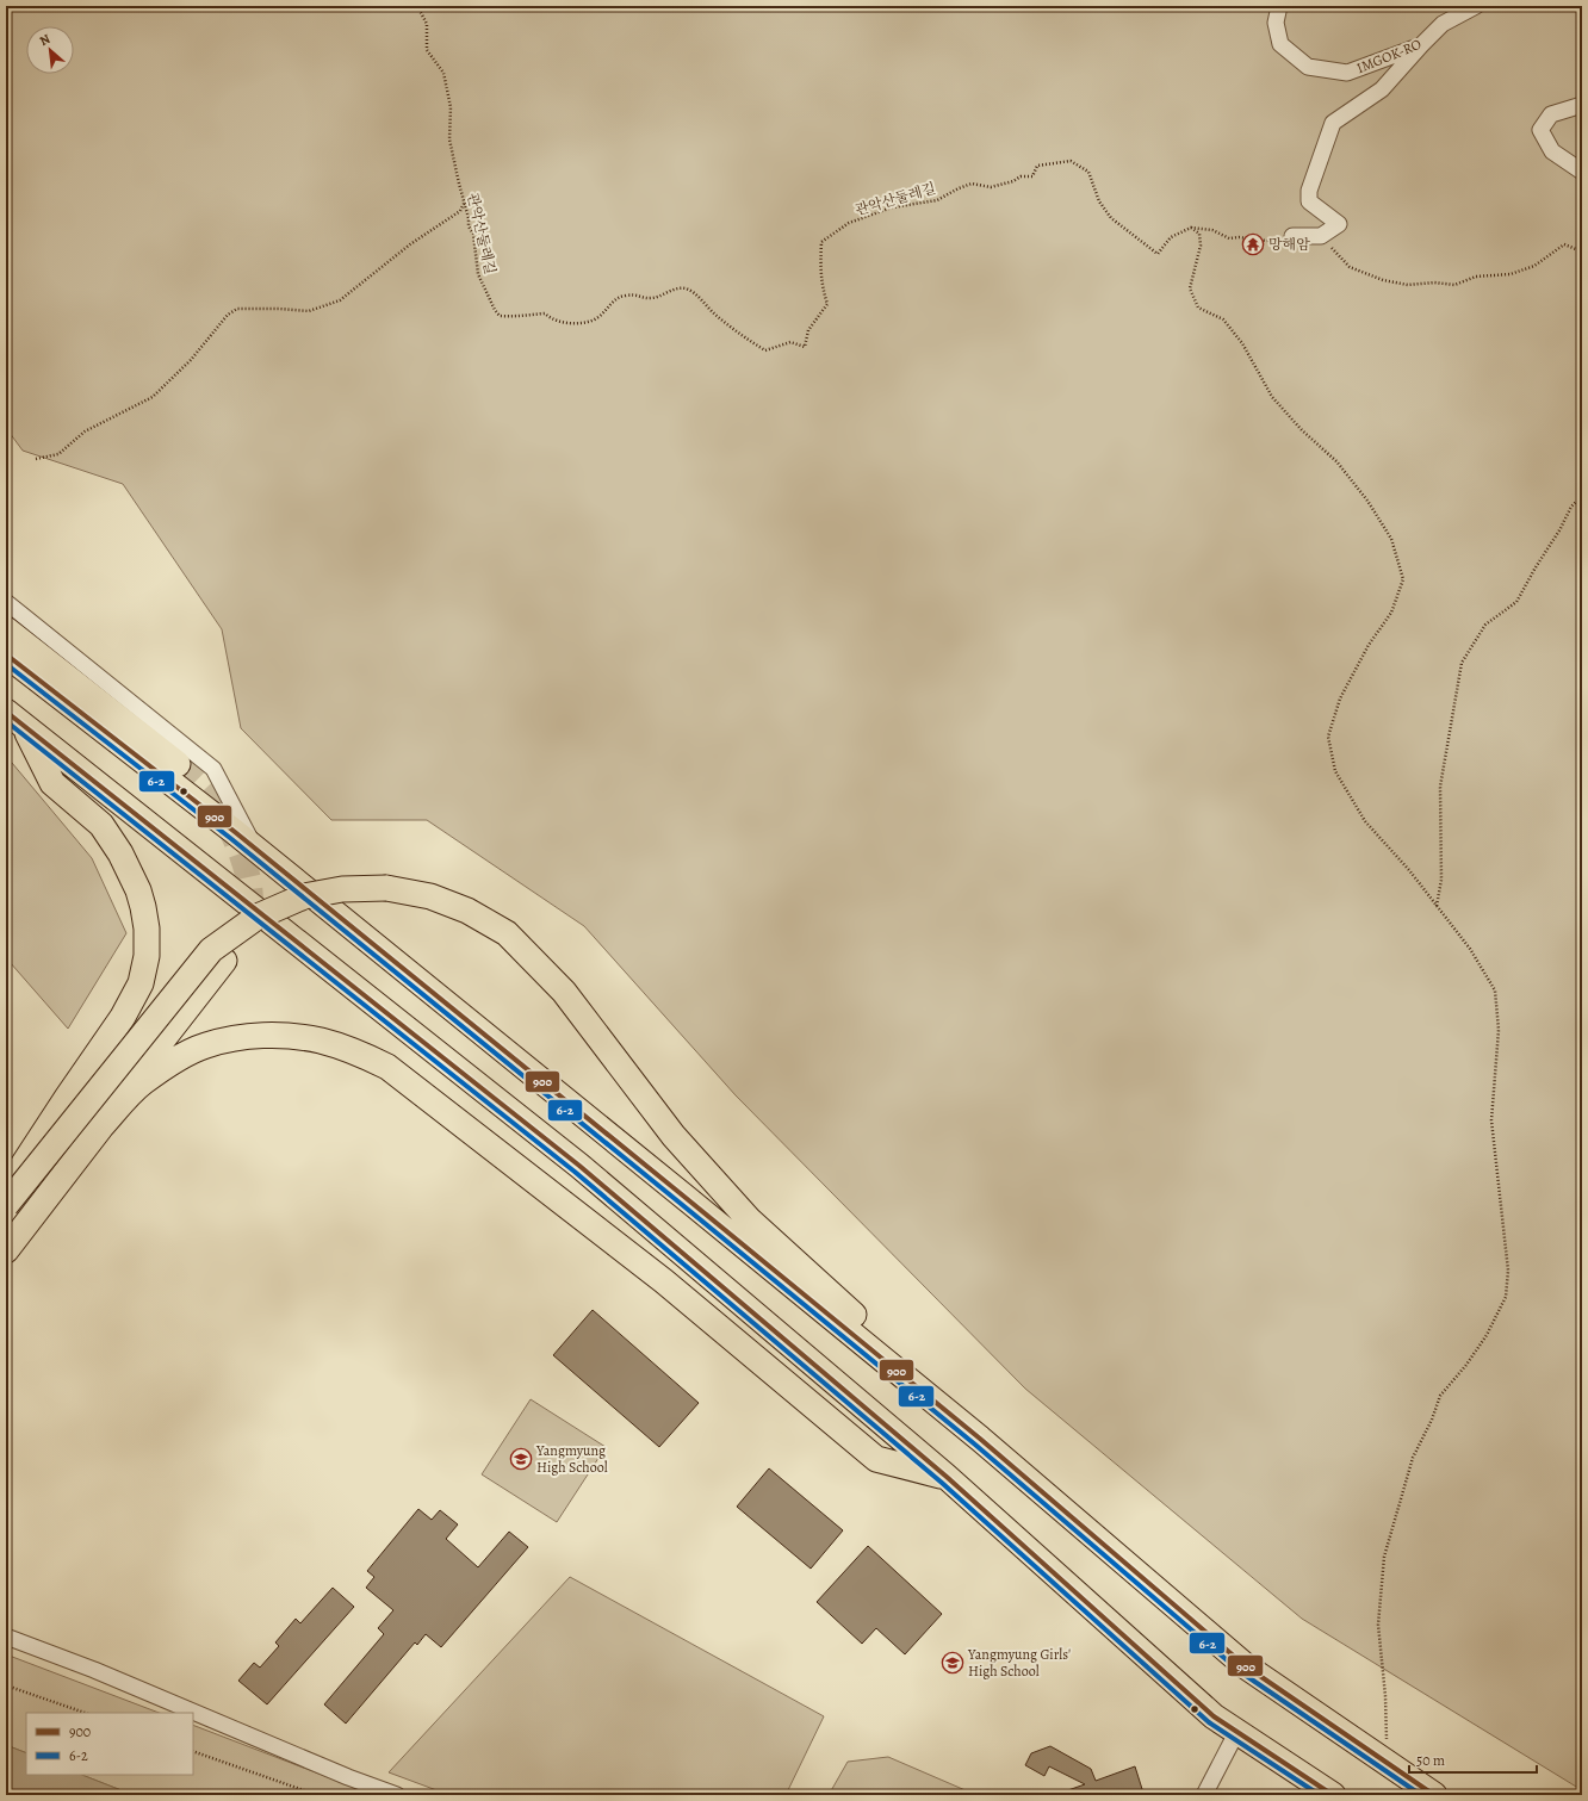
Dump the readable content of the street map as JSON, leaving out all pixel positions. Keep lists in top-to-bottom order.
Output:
{
  "streets": {
    "street": ["IMGOK-RO"],
    "path": ["관악산둘레길"]
  },
  "places": {
    "temple": ["망해암"],
    "school or university": ["Yangmyung High School", "Yangmyung Girls' High School"]
  },
  "lines": ["transit line 900", "transit line 6-2"],
  "legend": ["900", "6-2"],
  "scale_bar": "50 m",
  "north": "top left"
}
